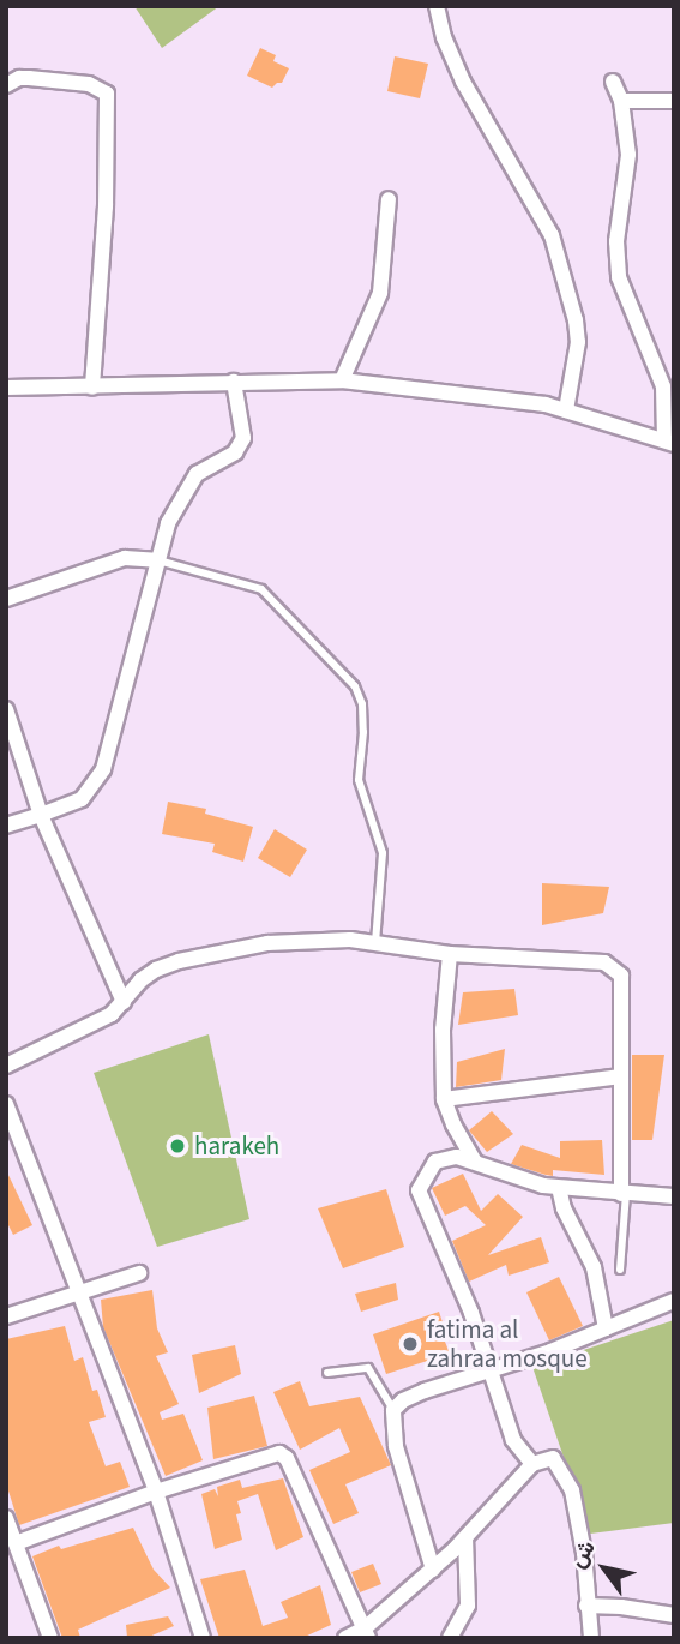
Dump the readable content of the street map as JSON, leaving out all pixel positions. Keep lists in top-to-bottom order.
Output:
{
  "places": ["harakeh", "fatima al zahraa mosque"],
  "north": "top left"
}
